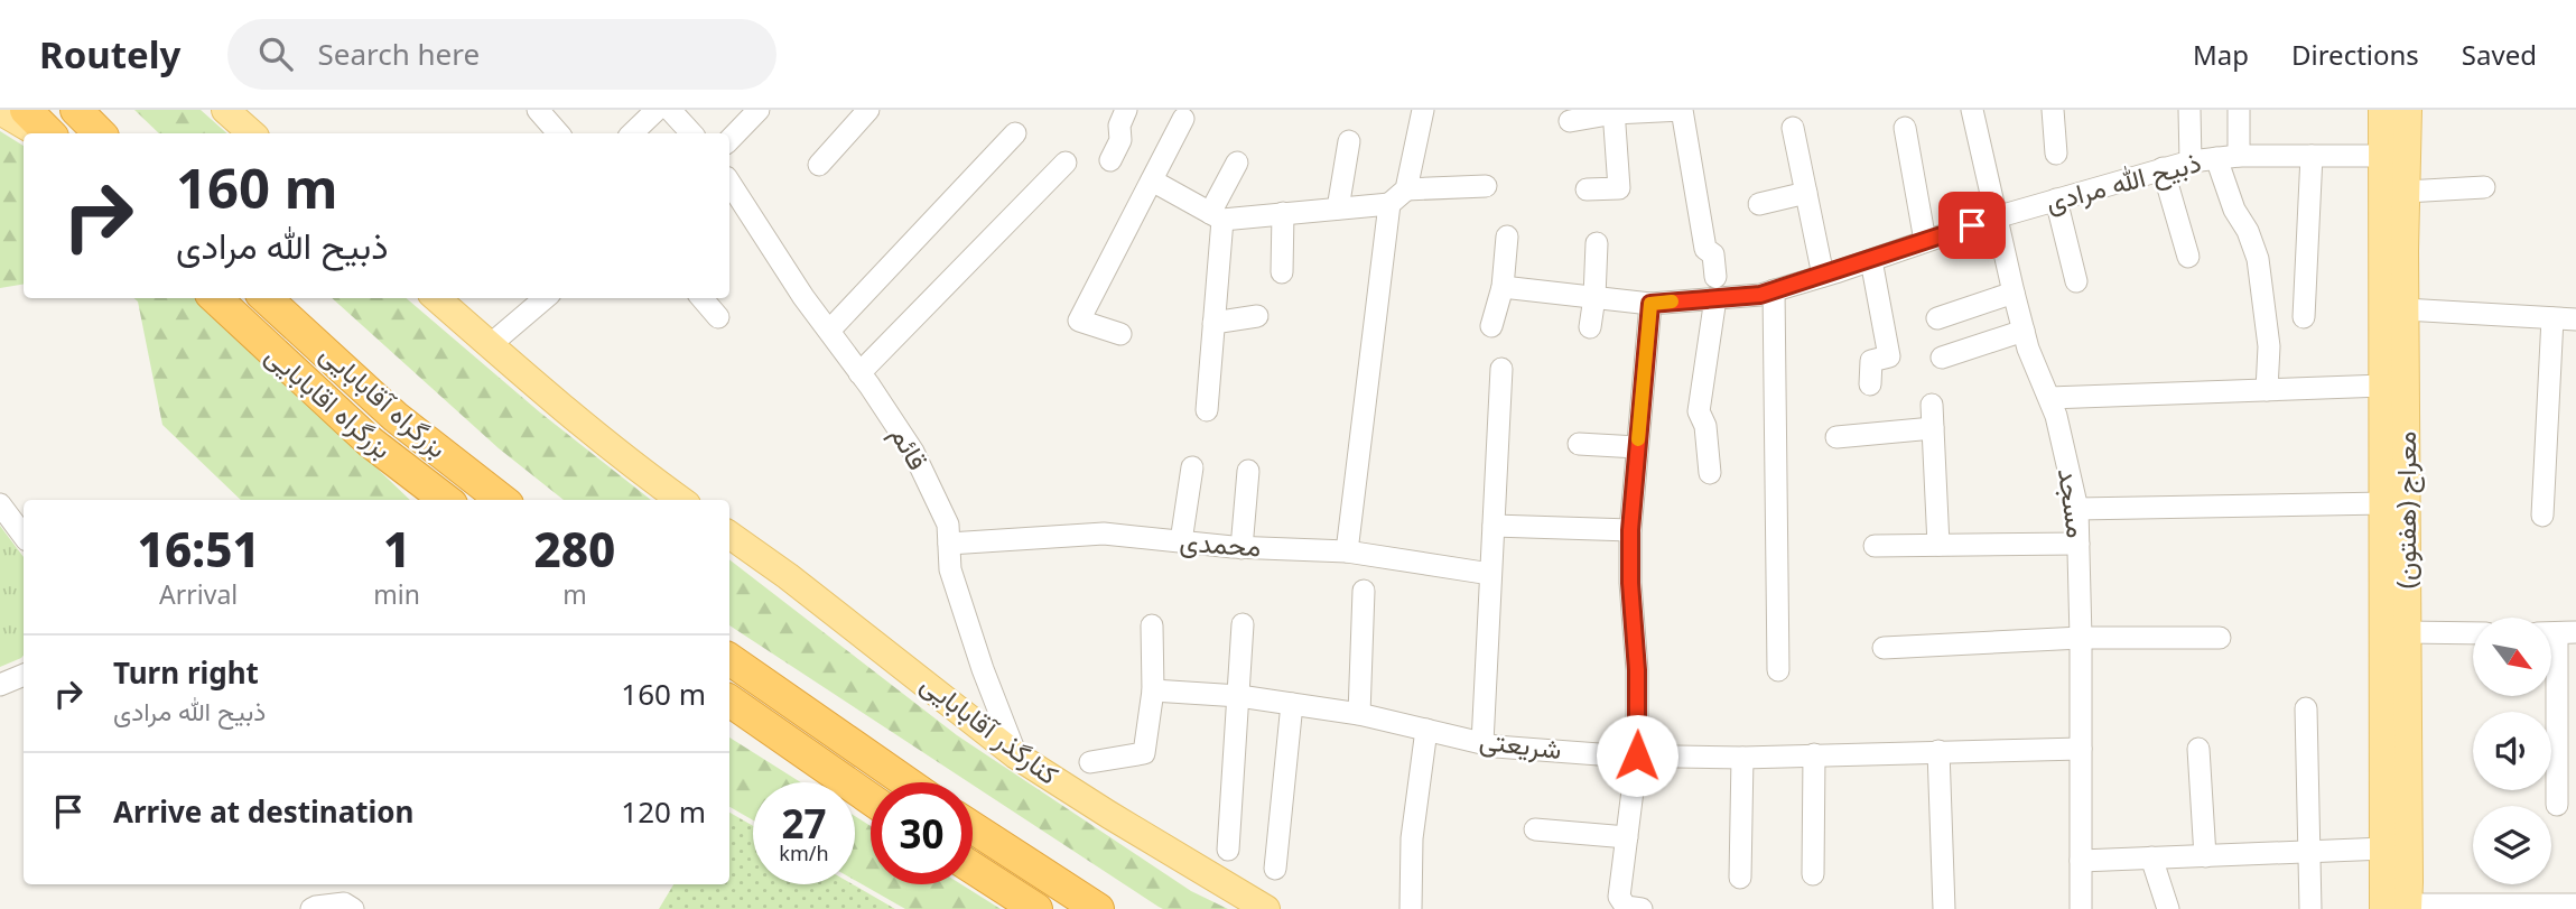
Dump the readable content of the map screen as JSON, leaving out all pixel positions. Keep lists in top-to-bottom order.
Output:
{
  "streets": {
    "highway": ["بزرگراه آقابابایی", "بزرگراه اقابابایی"],
    "main road": ["معراج (هفتون)", "کنارگذر آقابابایی"],
    "street": [
      "ذبیح الله مرادی",
      "قائم",
      "مسجد",
      "محمدی",
      "شریعتی"
    ]
  },
  "crossings": [
    ["ذبیح الله مرادی", "مسجد"],
    ["ذبیح الله مرادی", "معراج (هفتون)"],
    ["قائم", "محمدی"],
    ["قائم", "کنارگذر آقابابایی"],
    ["مسجد", "شریعتی"]
  ],
  "north": "bottom right",
  "page": {
    "header": "Routely",
    "search": "Search here",
    "nav": ["Map", "Directions", "Saved"],
    "turn": ["160 m", "ذبیح الله مرادی"],
    "eta": [
      "16:51",
      "Arrival",
      "1",
      "min",
      "280",
      "m"
    ],
    "list": [
      {
        "name": "Turn right",
        "note": "ذبیح الله مرادی",
        "value": "160 m"
      },
      {
        "name": "Arrive at destination",
        "value": "120 m"
      }
    ],
    "speed": "27 km/h",
    "limit": "30"
  }
}
